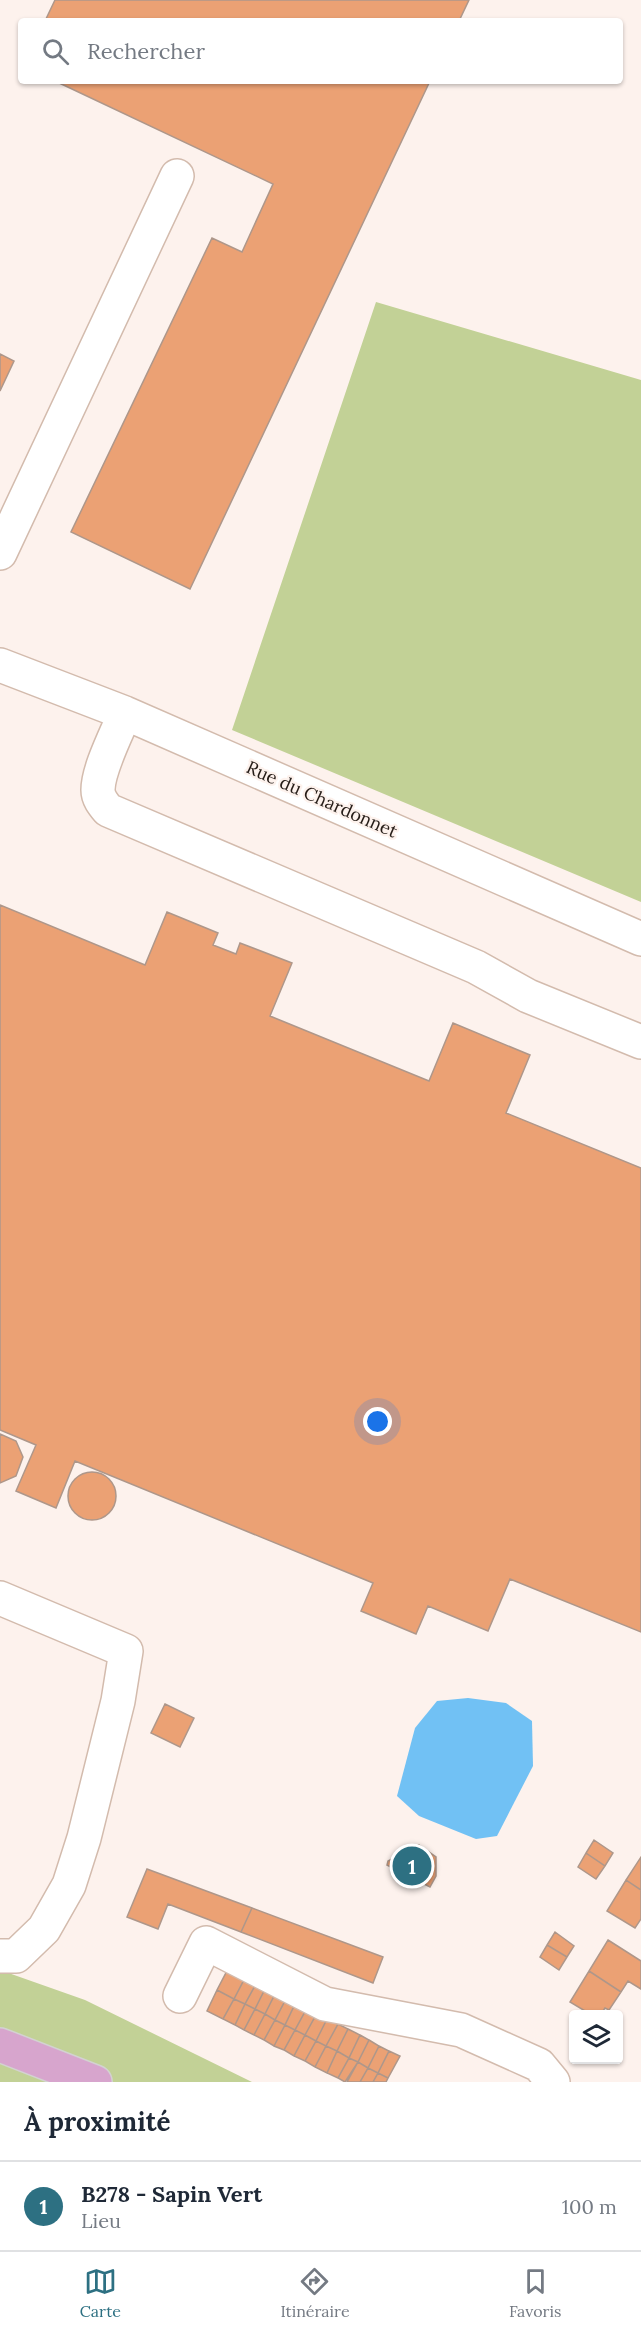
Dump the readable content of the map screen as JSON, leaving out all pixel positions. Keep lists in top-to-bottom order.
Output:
{
  "streets": {
    "street": ["Rue du Chardonnet"]
  },
  "page": {
    "search": "Rechercher",
    "pins": "1",
    "heading": "À proximité",
    "list": [
      {
        "mark": "1",
        "name": "B278 - Sapin Vert",
        "note": "Lieu",
        "value": "100 m"
      }
    ],
    "nav": ["Carte", "Itinéraire", "Favoris"]
  }
}
